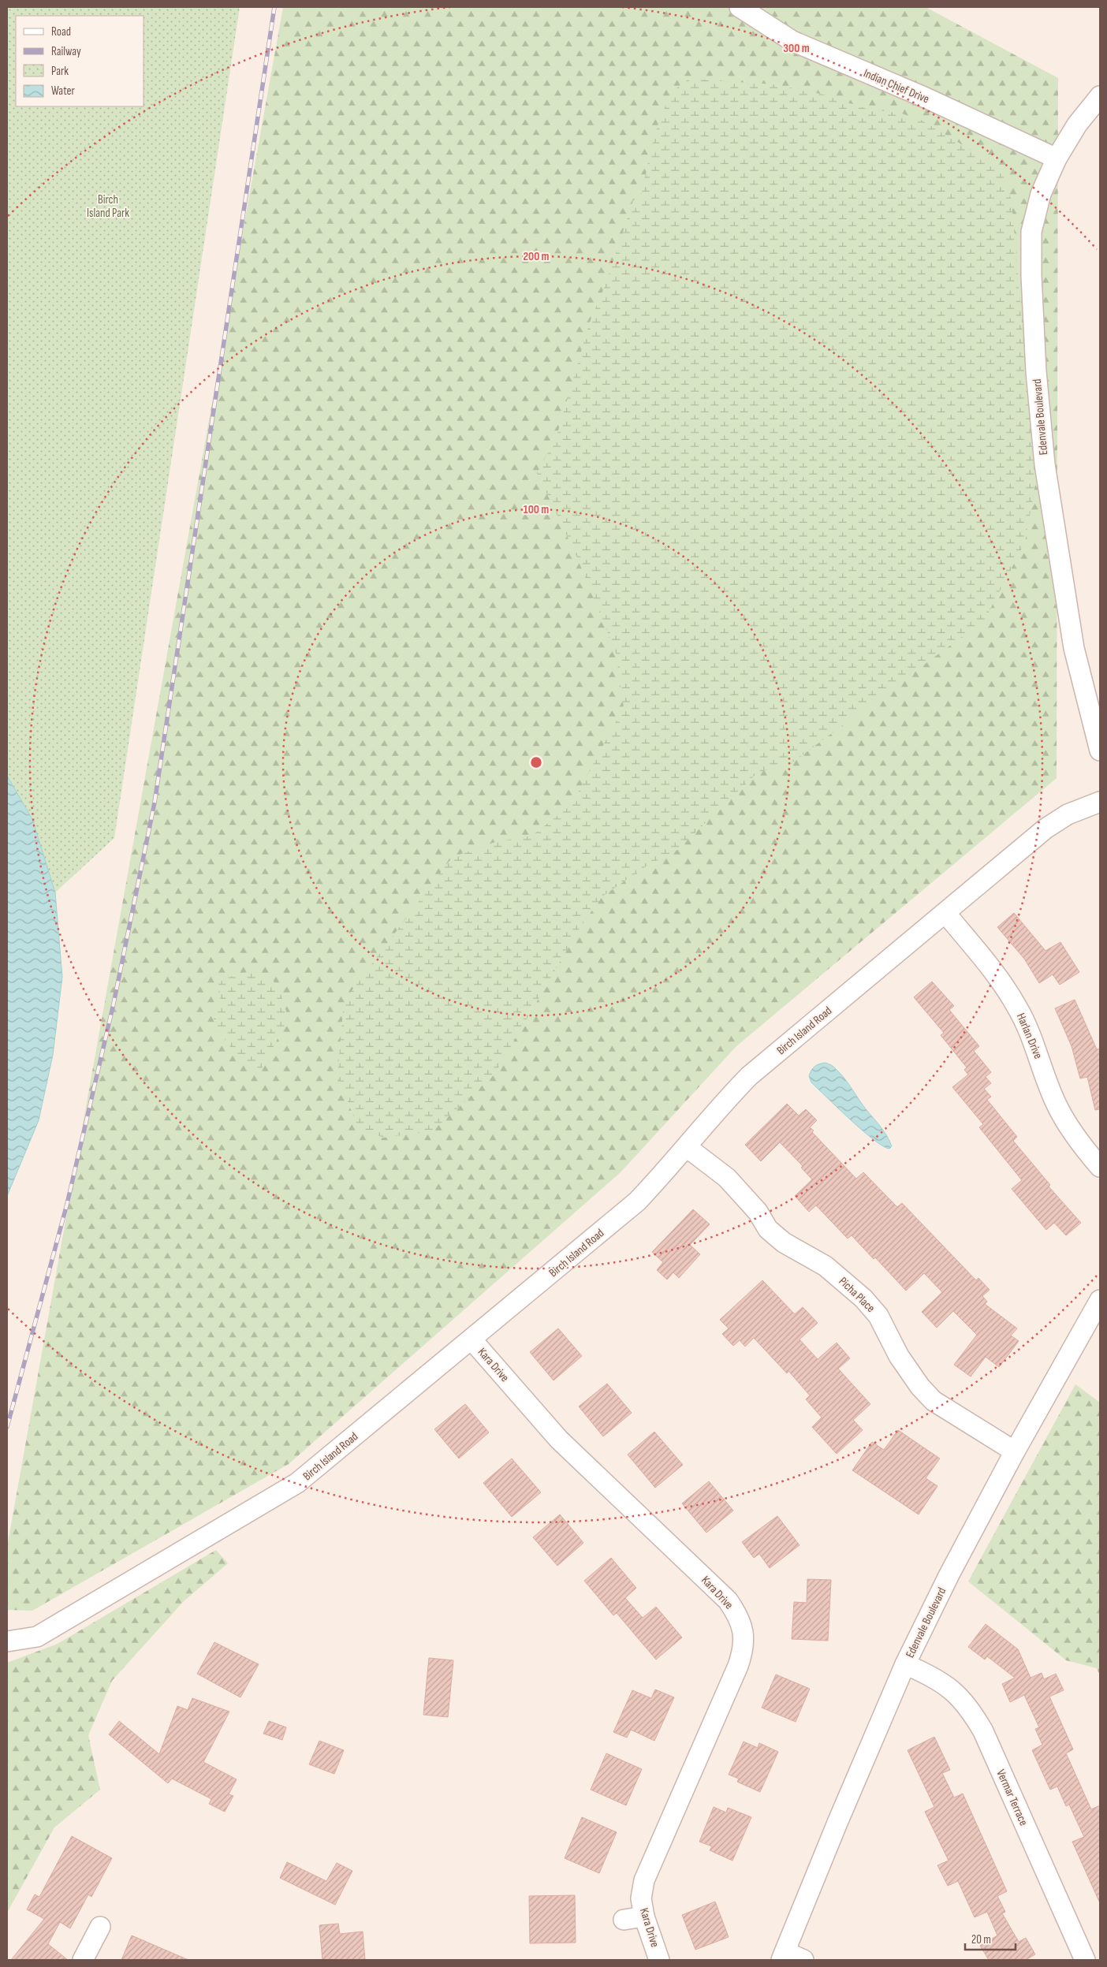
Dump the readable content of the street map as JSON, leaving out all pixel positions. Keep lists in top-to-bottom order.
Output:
{
  "streets": {
    "street": [
      "Indian Chief Drive",
      "Edenvale Boulevard",
      "Birch Island Road",
      "Harlan Drive",
      "Picha Place",
      "Kara Drive",
      "Vermar Terrace"
    ]
  },
  "crossings": [
    ["Indian Chief Drive", "Edenvale Boulevard"],
    ["Edenvale Boulevard", "Picha Place"],
    ["Edenvale Boulevard", "Vermar Terrace"],
    ["Birch Island Road", "Harlan Drive"],
    ["Birch Island Road", "Picha Place"],
    ["Birch Island Road", "Kara Drive"]
  ],
  "parks": ["Birch Island Park"],
  "legend": [
    "Road",
    "Railway",
    "Park",
    "Water"
  ],
  "scale_bar": "20 m",
  "rings": ["300 m", "200 m", "100 m"]
}
